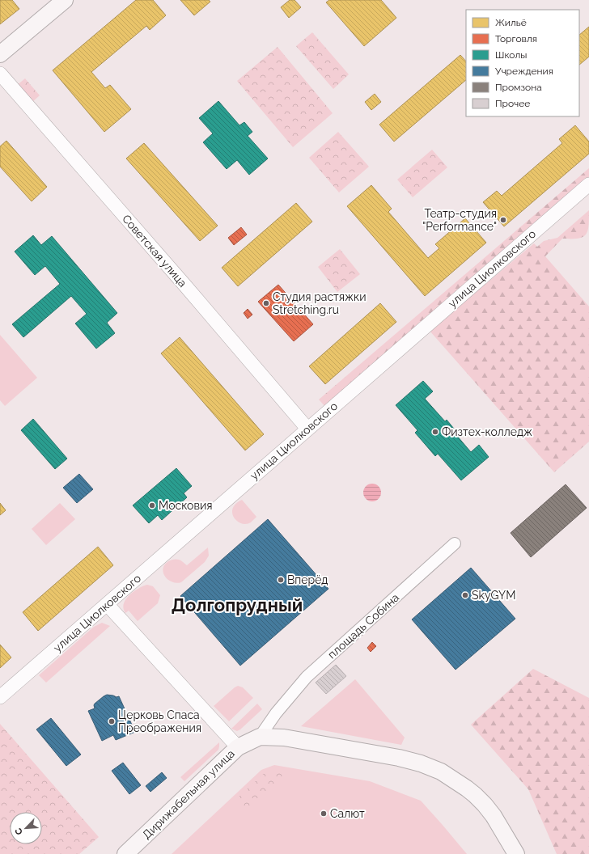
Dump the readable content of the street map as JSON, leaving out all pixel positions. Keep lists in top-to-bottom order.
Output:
{
  "streets": {
    "main road": ["Дирижабельная улица"],
    "street": ["Советская улица", "улица Циолковского", "площадь Собина"]
  },
  "crossings": [
    ["Советская улица", "улица Циолковского"],
    ["площадь Собина", "Дирижабельная улица"]
  ],
  "districts": ["Долгопрудный"],
  "places": [
    "Театр-студия \"Performance\"",
    "Студия растяжки Stretching.ru",
    "Физтех-колледж",
    "Московия",
    "Вперёд",
    "SkyGYM",
    "Церковь Спаса Преображения",
    "Салют"
  ],
  "legend": [
    "Жильё",
    "Торговля",
    "Школы",
    "Учреждения",
    "Промзона",
    "Прочее"
  ],
  "north": "bottom left"
}
